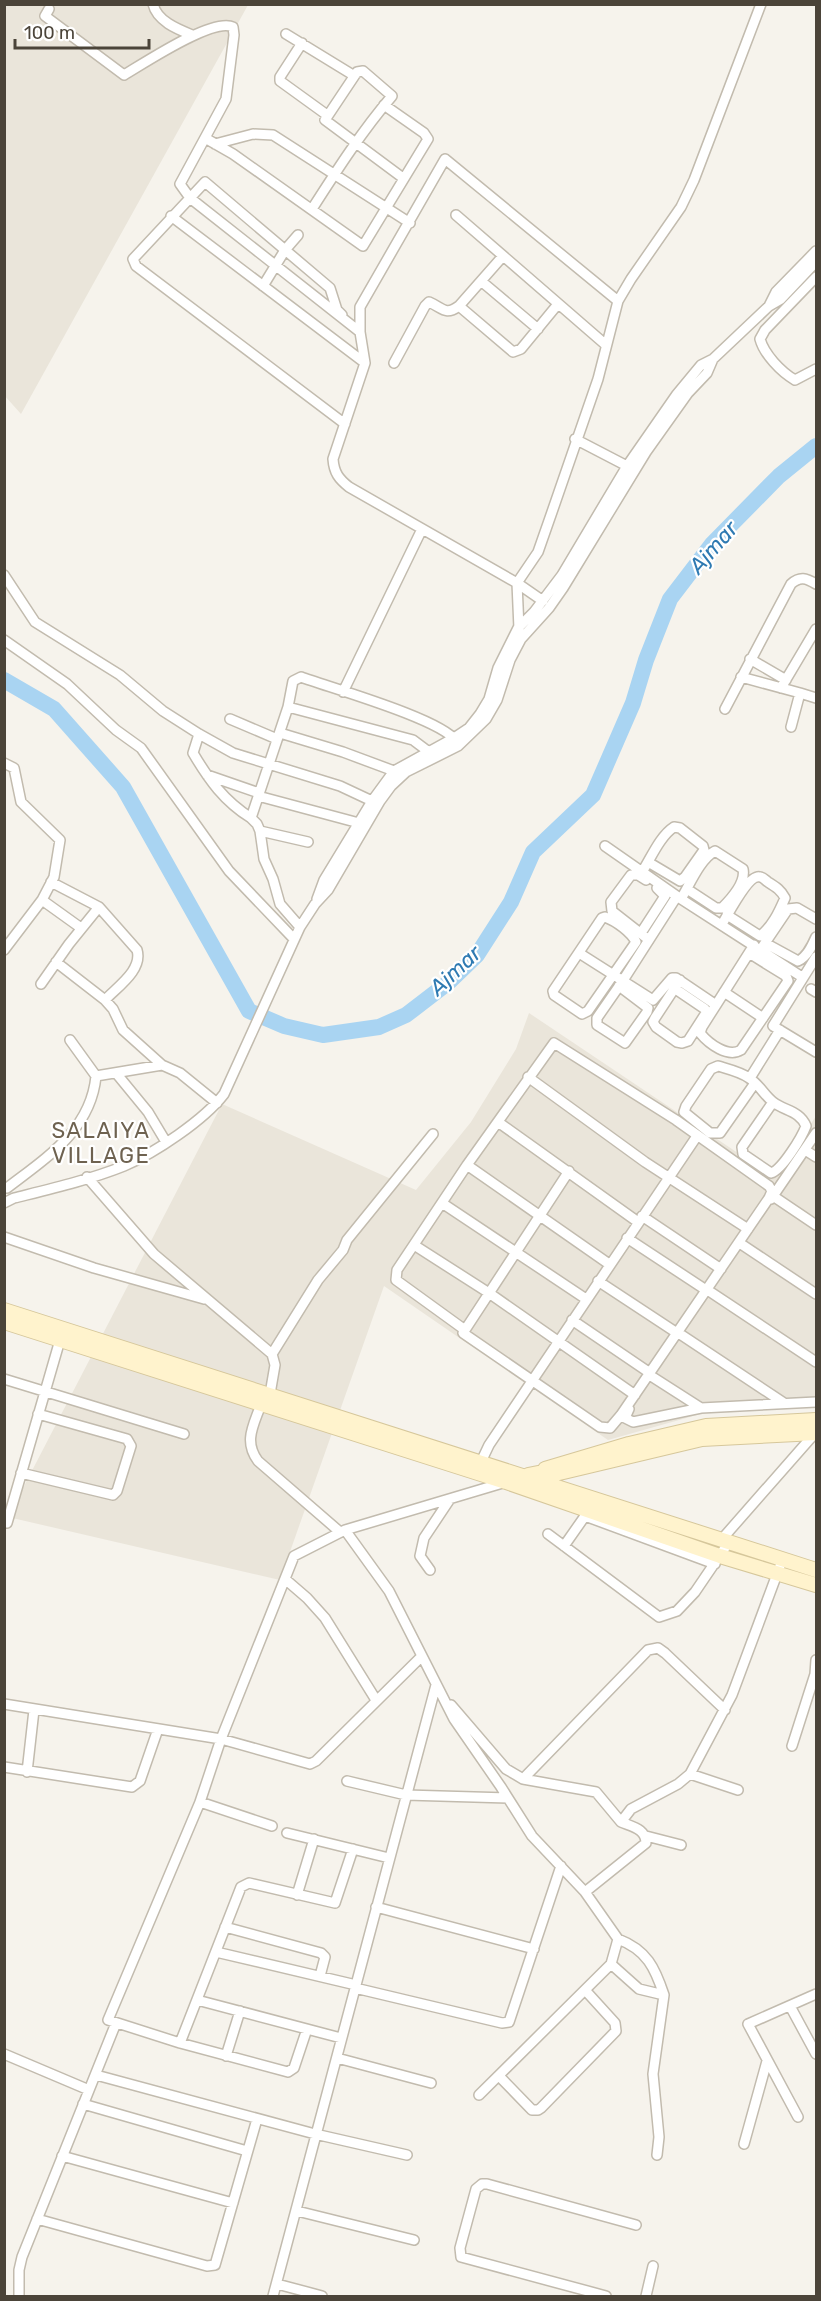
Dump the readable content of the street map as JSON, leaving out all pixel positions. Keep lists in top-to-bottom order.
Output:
{
  "districts": ["SALAIYA VILLAGE"],
  "water": ["Ajmar"],
  "scale_bar": "100 m"
}
